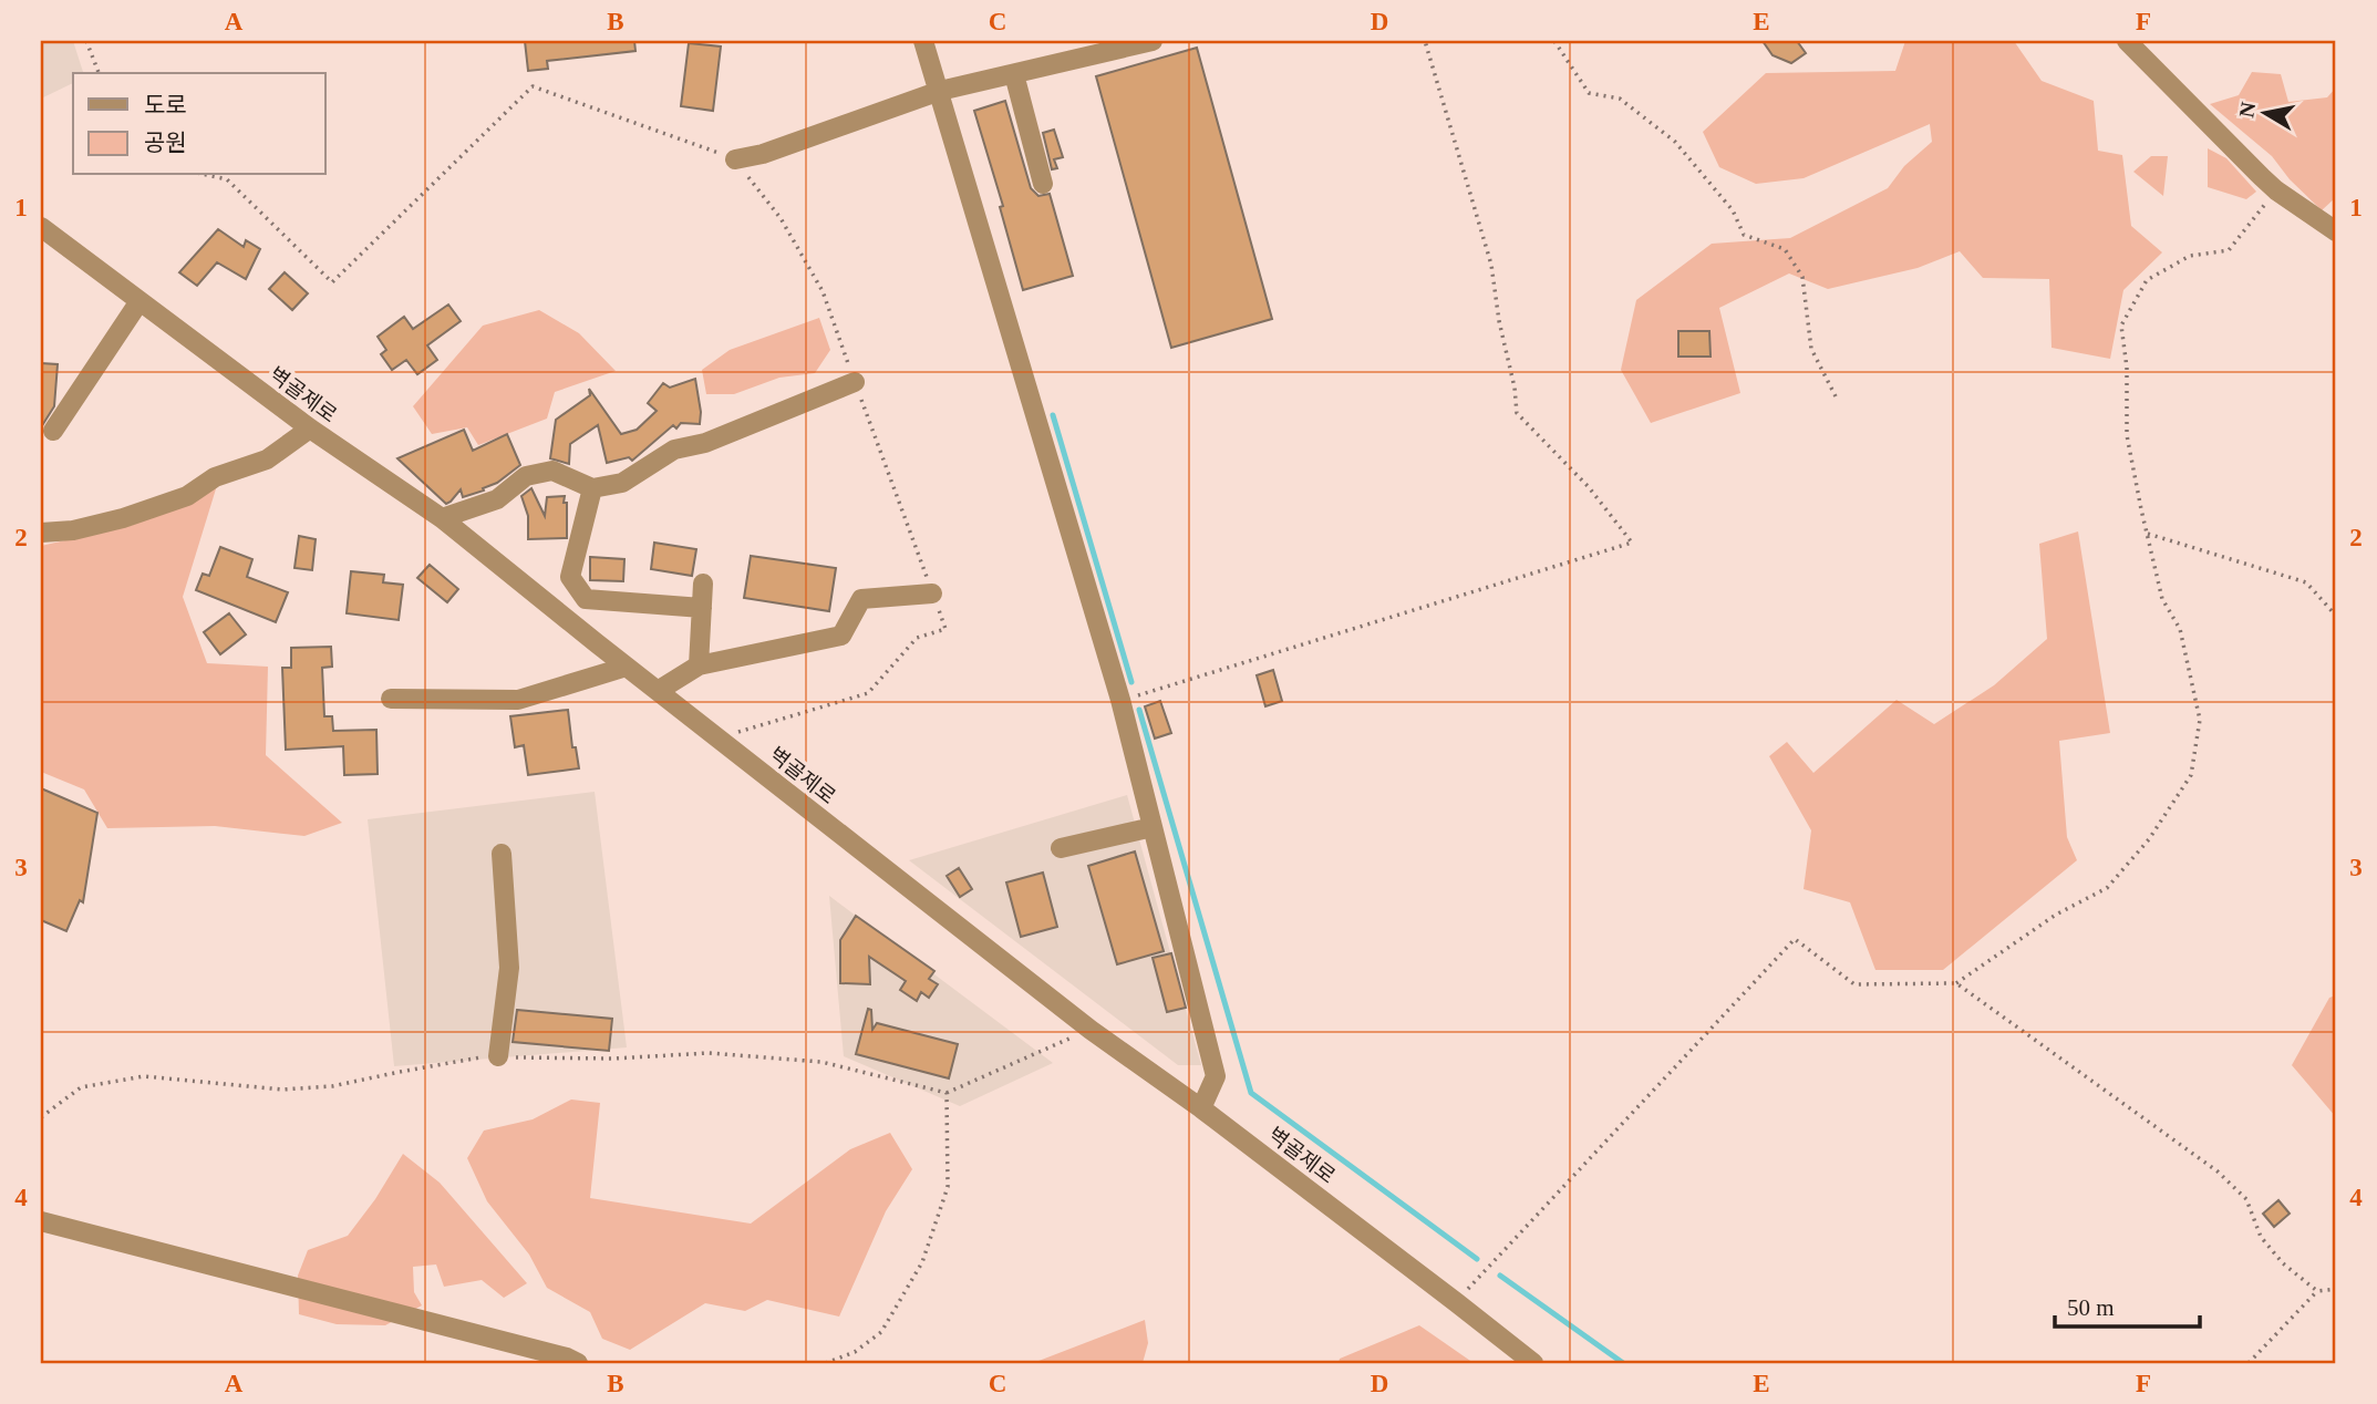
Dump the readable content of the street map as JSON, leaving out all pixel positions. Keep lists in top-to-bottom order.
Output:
{
  "streets": {
    "street": ["벽골제로"]
  },
  "legend": ["도로", "공원"],
  "scale_bar": "50 m",
  "north": "left",
  "grid": {
    "columns": [
      "A",
      "B",
      "C",
      "D",
      "E",
      "F"
    ],
    "rows": [
      "1",
      "2",
      "3",
      "4"
    ]
  }
}
